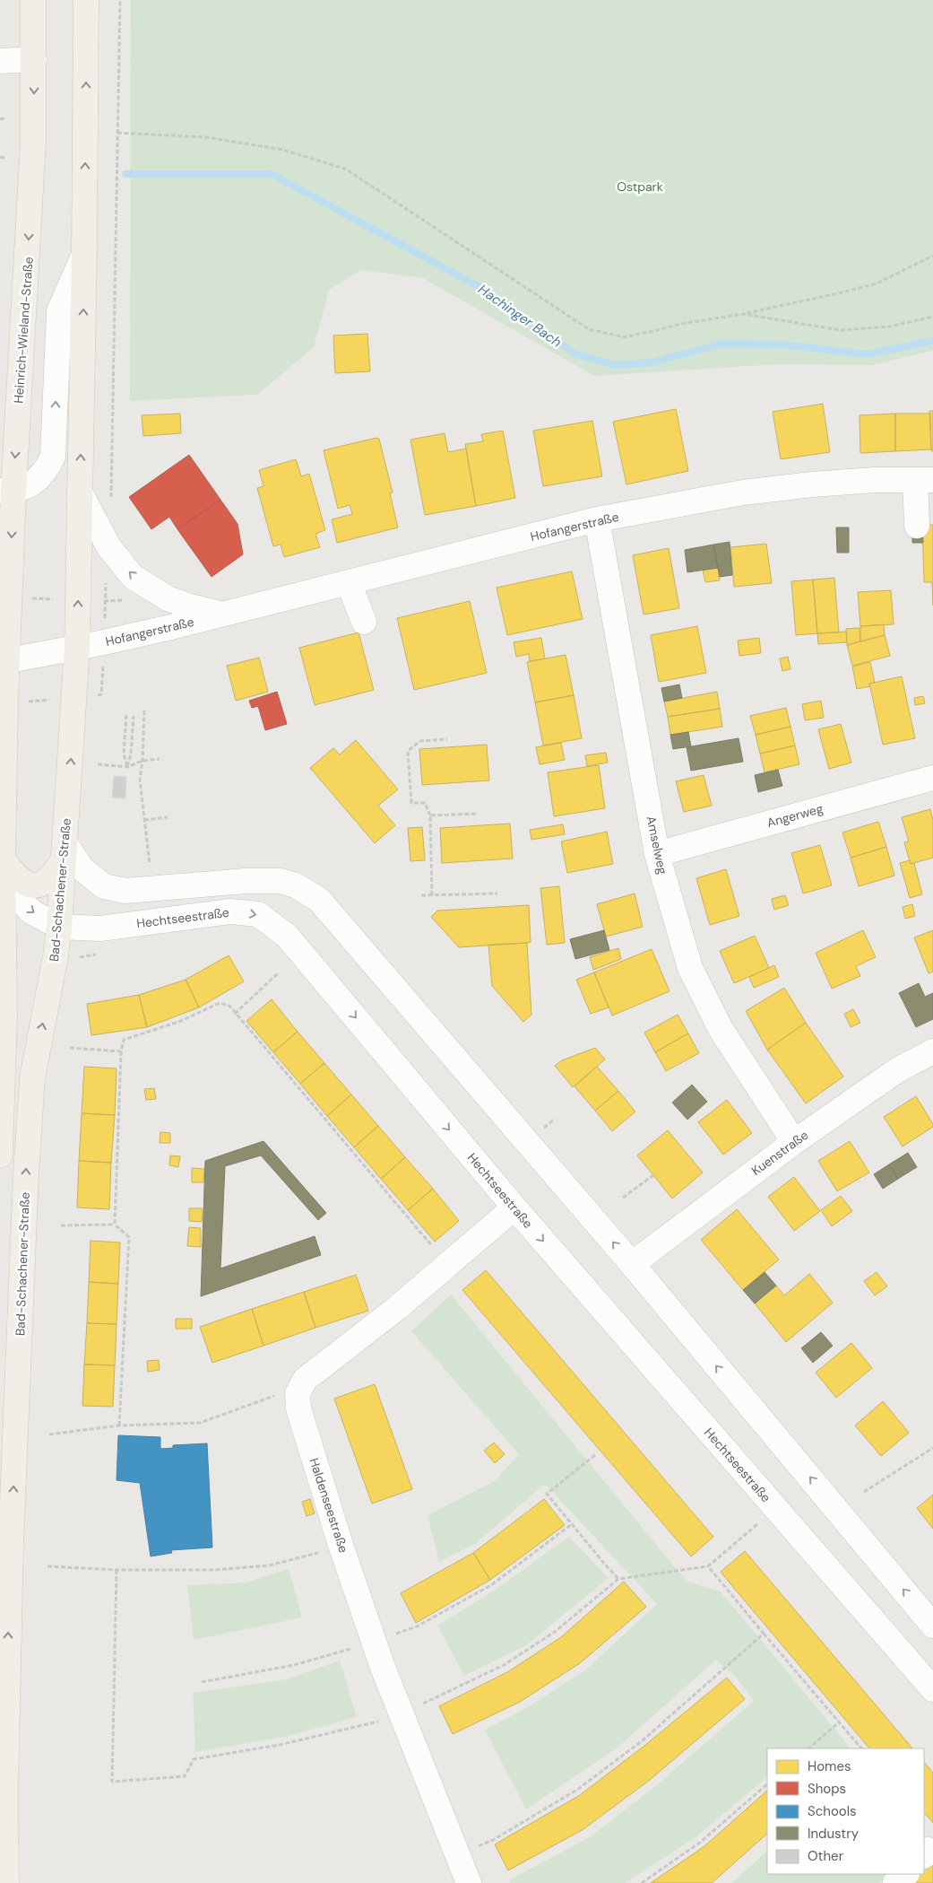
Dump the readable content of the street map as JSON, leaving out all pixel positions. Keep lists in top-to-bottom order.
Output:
{
  "streets": {
    "main road": ["Heinrich-Wieland-Straße", "Bad-Schachener-Straße"],
    "street": [
      "Hofangerstraße",
      "Angerweg",
      "Amselweg",
      "Hechtseestraße",
      "Kuenstraße",
      "Haldenseestraße"
    ]
  },
  "crossings": [
    ["Heinrich-Wieland-Straße", "Hofangerstraße"],
    ["Hofangerstraße", "Amselweg"],
    ["Hofangerstraße", "Bad-Schachener-Straße"],
    ["Angerweg", "Amselweg"],
    ["Amselweg", "Kuenstraße"],
    ["Bad-Schachener-Straße", "Hechtseestraße"]
  ],
  "water": ["Hachinger Bach"],
  "parks": ["Ostpark"],
  "legend": [
    "Homes",
    "Shops",
    "Schools",
    "Industry",
    "Other"
  ]
}
